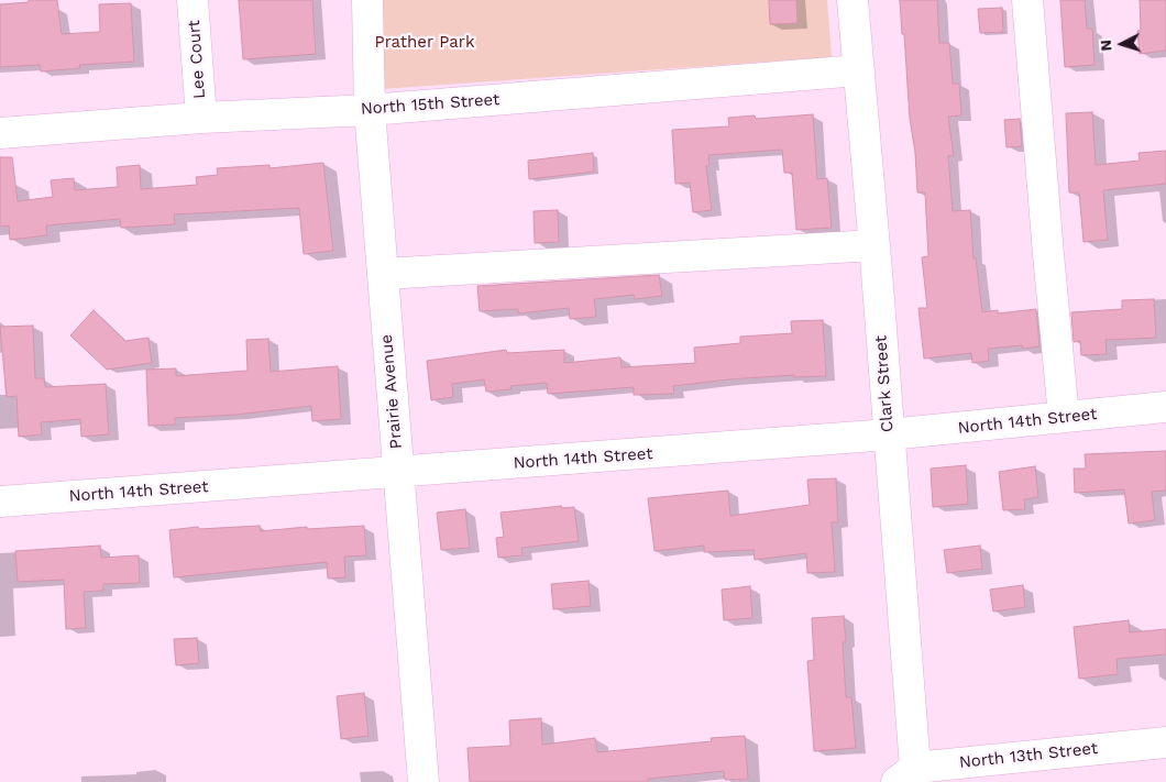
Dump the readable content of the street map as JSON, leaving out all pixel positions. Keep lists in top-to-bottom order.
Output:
{
  "streets": {
    "street": [
      "Lee Court",
      "North 15th Street",
      "Clark Street",
      "Prairie Avenue",
      "North 14th Street",
      "North 13th Street"
    ]
  },
  "crossings": [
    ["Lee Court", "North 15th Street"],
    ["North 15th Street", "Clark Street"],
    ["North 15th Street", "Prairie Avenue"],
    ["Clark Street", "North 14th Street"],
    ["Clark Street", "North 13th Street"],
    ["Prairie Avenue", "North 14th Street"]
  ],
  "parks": ["Prather Park"],
  "north": "left"
}
